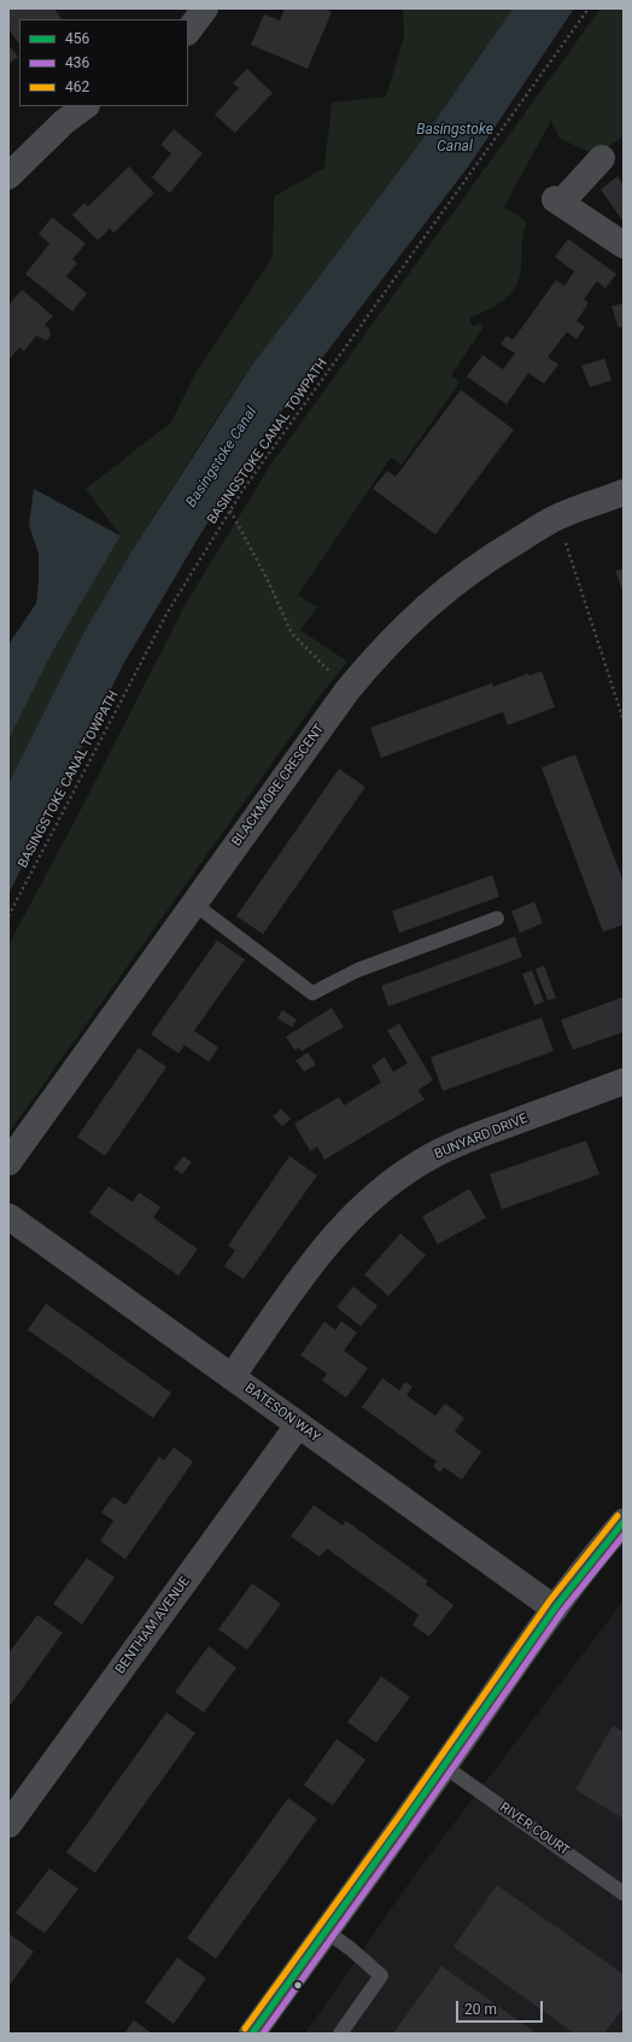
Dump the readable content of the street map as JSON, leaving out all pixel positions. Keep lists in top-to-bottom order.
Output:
{
  "streets": {
    "street": [
      "BLACKMORE CRESCENT",
      "BUNYARD DRIVE",
      "BATESON WAY",
      "BENTHAM AVENUE"
    ],
    "lane": ["RIVER COURT"],
    "path": ["BASINGSTOKE CANAL TOWPATH"]
  },
  "crossings": [
    ["BUNYARD DRIVE", "BATESON WAY"],
    ["BATESON WAY", "BENTHAM AVENUE"]
  ],
  "water": ["Basingstoke Canal"],
  "lines": ["transit line 462", "transit line 456", "transit line 436"],
  "legend": ["456", "436", "462"],
  "scale_bar": "20 m"
}
